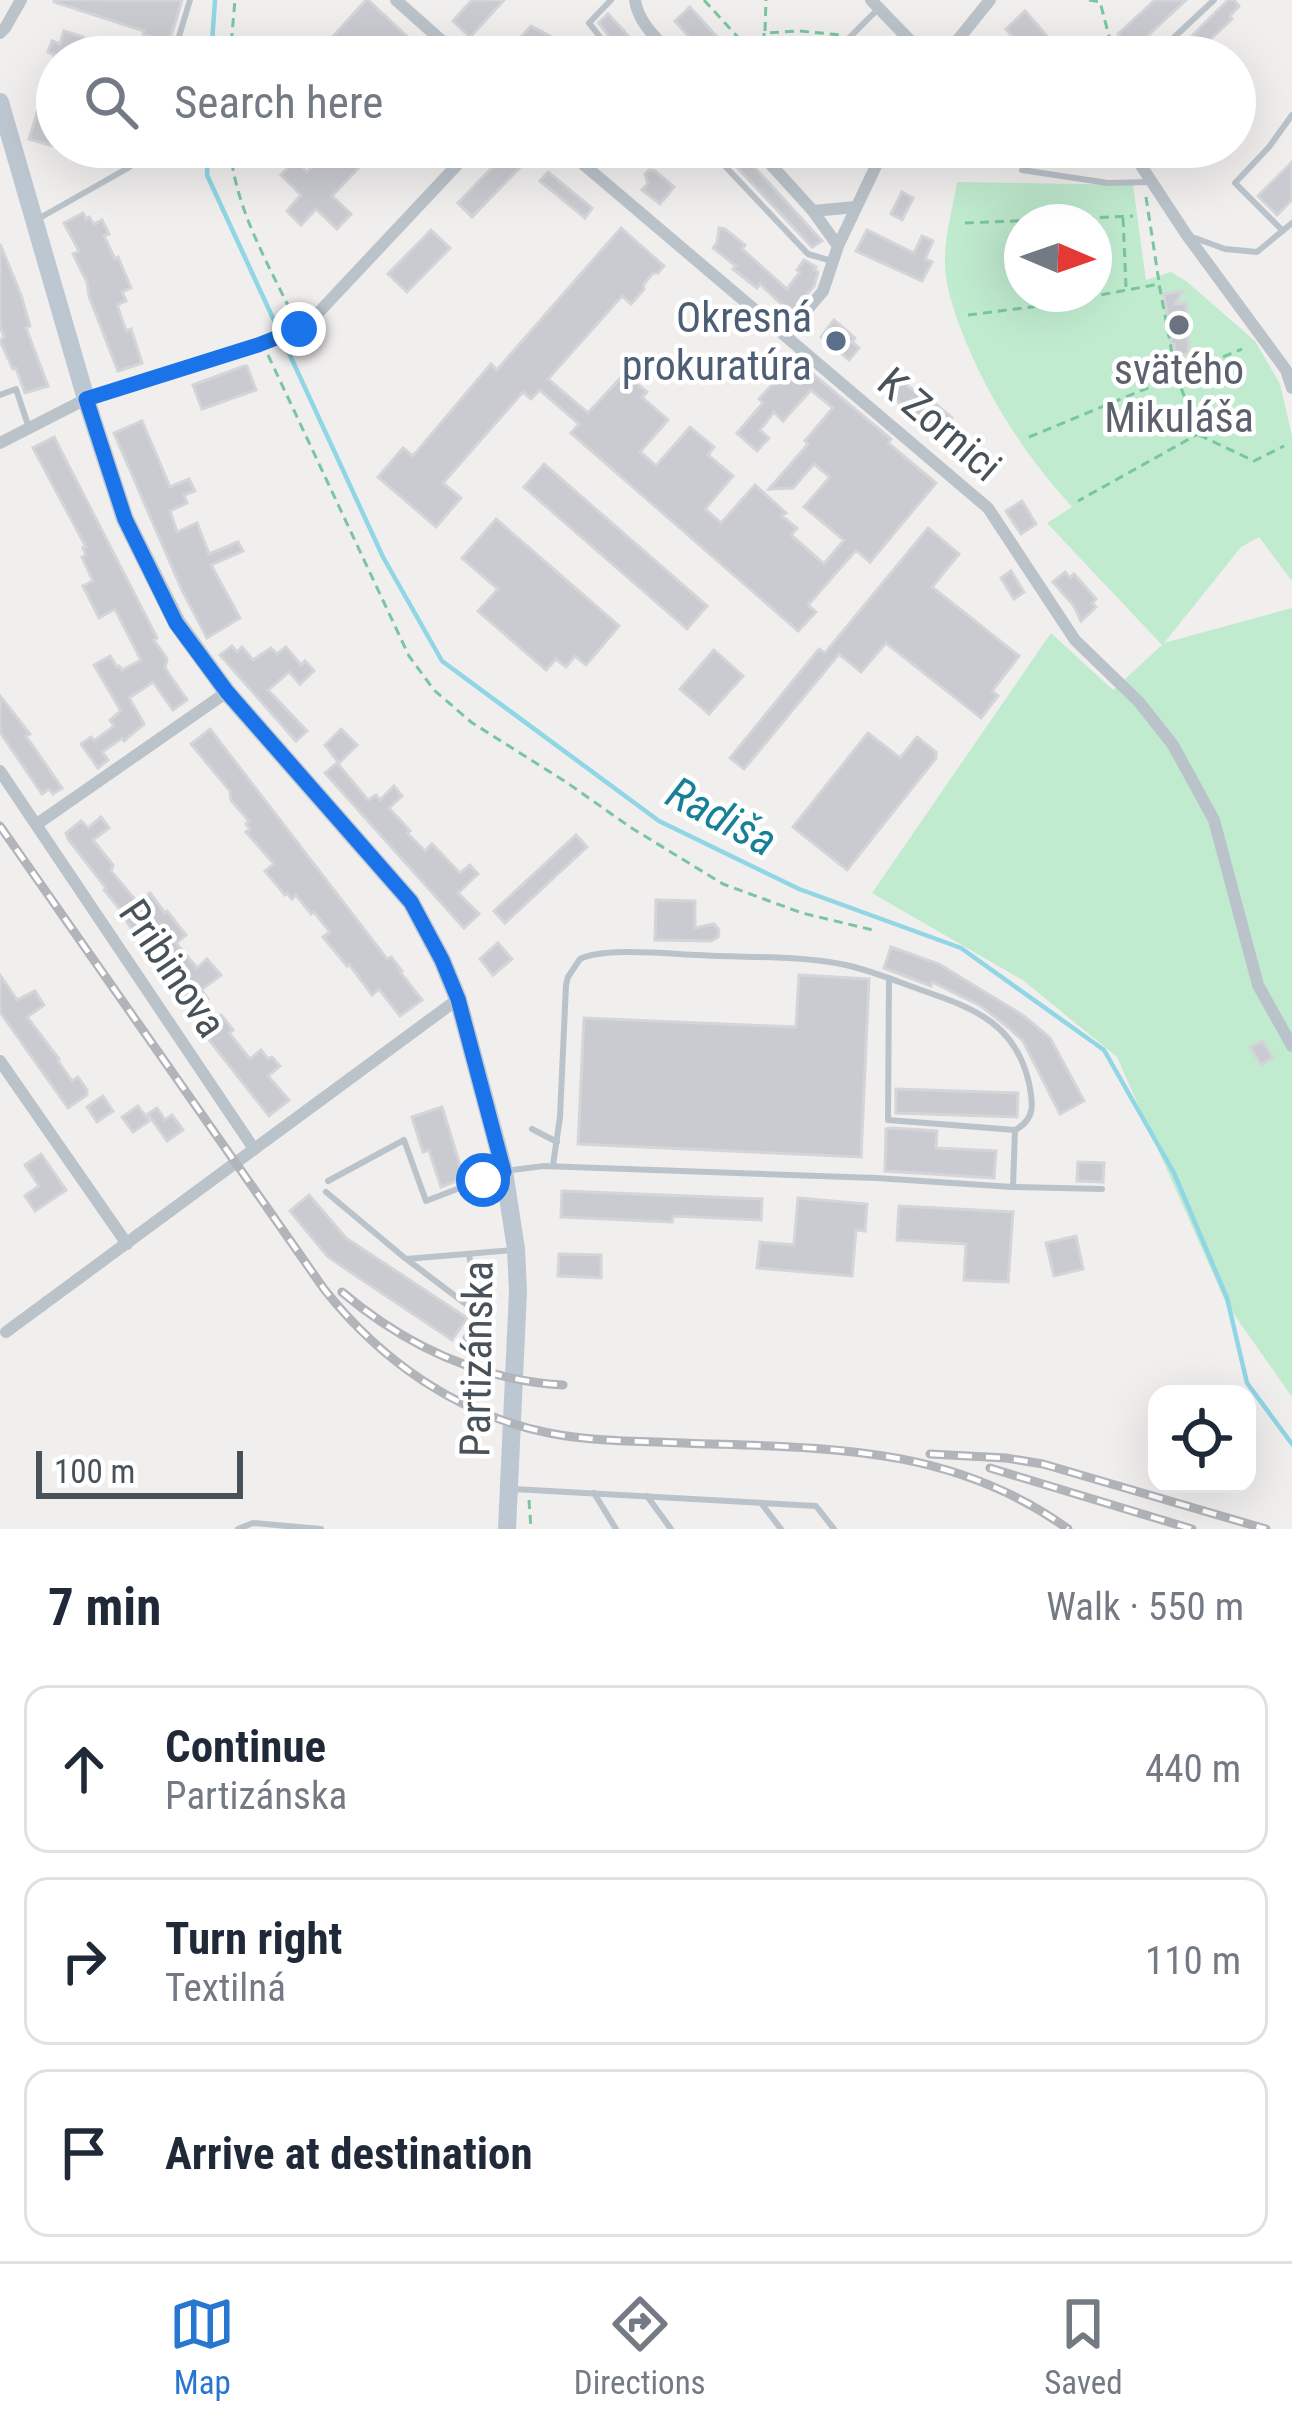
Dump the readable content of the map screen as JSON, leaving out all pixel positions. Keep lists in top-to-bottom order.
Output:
{
  "streets": {
    "street": ["K Zornici", "Pribinova", "Partizánska"]
  },
  "water": ["Radiša"],
  "places": ["svätého Mikuláša", "Okresná prokuratúra"],
  "scale_bar": "100 m",
  "north": "right",
  "page": {
    "search": "Search here",
    "scale": "100 m",
    "heading": ["7 min", "Walk · 550 m"],
    "list": [
      ["Continue", "Partizánska", "440 m"],
      ["Turn right", "Textilná", "110 m"],
      "Arrive at destination"
    ],
    "nav": ["Map", "Directions", "Saved"]
  }
}
